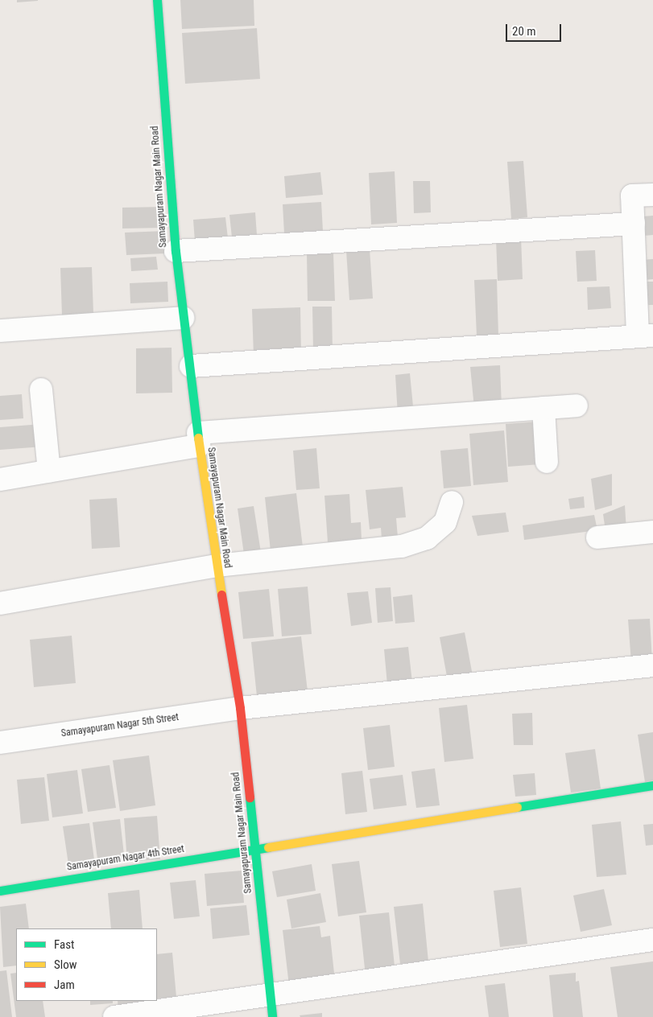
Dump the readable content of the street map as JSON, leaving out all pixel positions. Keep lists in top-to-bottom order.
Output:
{
  "streets": {
    "street": ["Samayapuram Nagar Main Road", "Samayapuram Nagar 5th Street", "Samayapuram Nagar 4th Street"]
  },
  "crossings": [
    ["Samayapuram Nagar Main Road", "Samayapuram Nagar 5th Street"],
    ["Samayapuram Nagar Main Road", "Samayapuram Nagar 4th Street"]
  ],
  "legend": ["Fast", "Slow", "Jam"],
  "scale_bar": "20 m"
}
